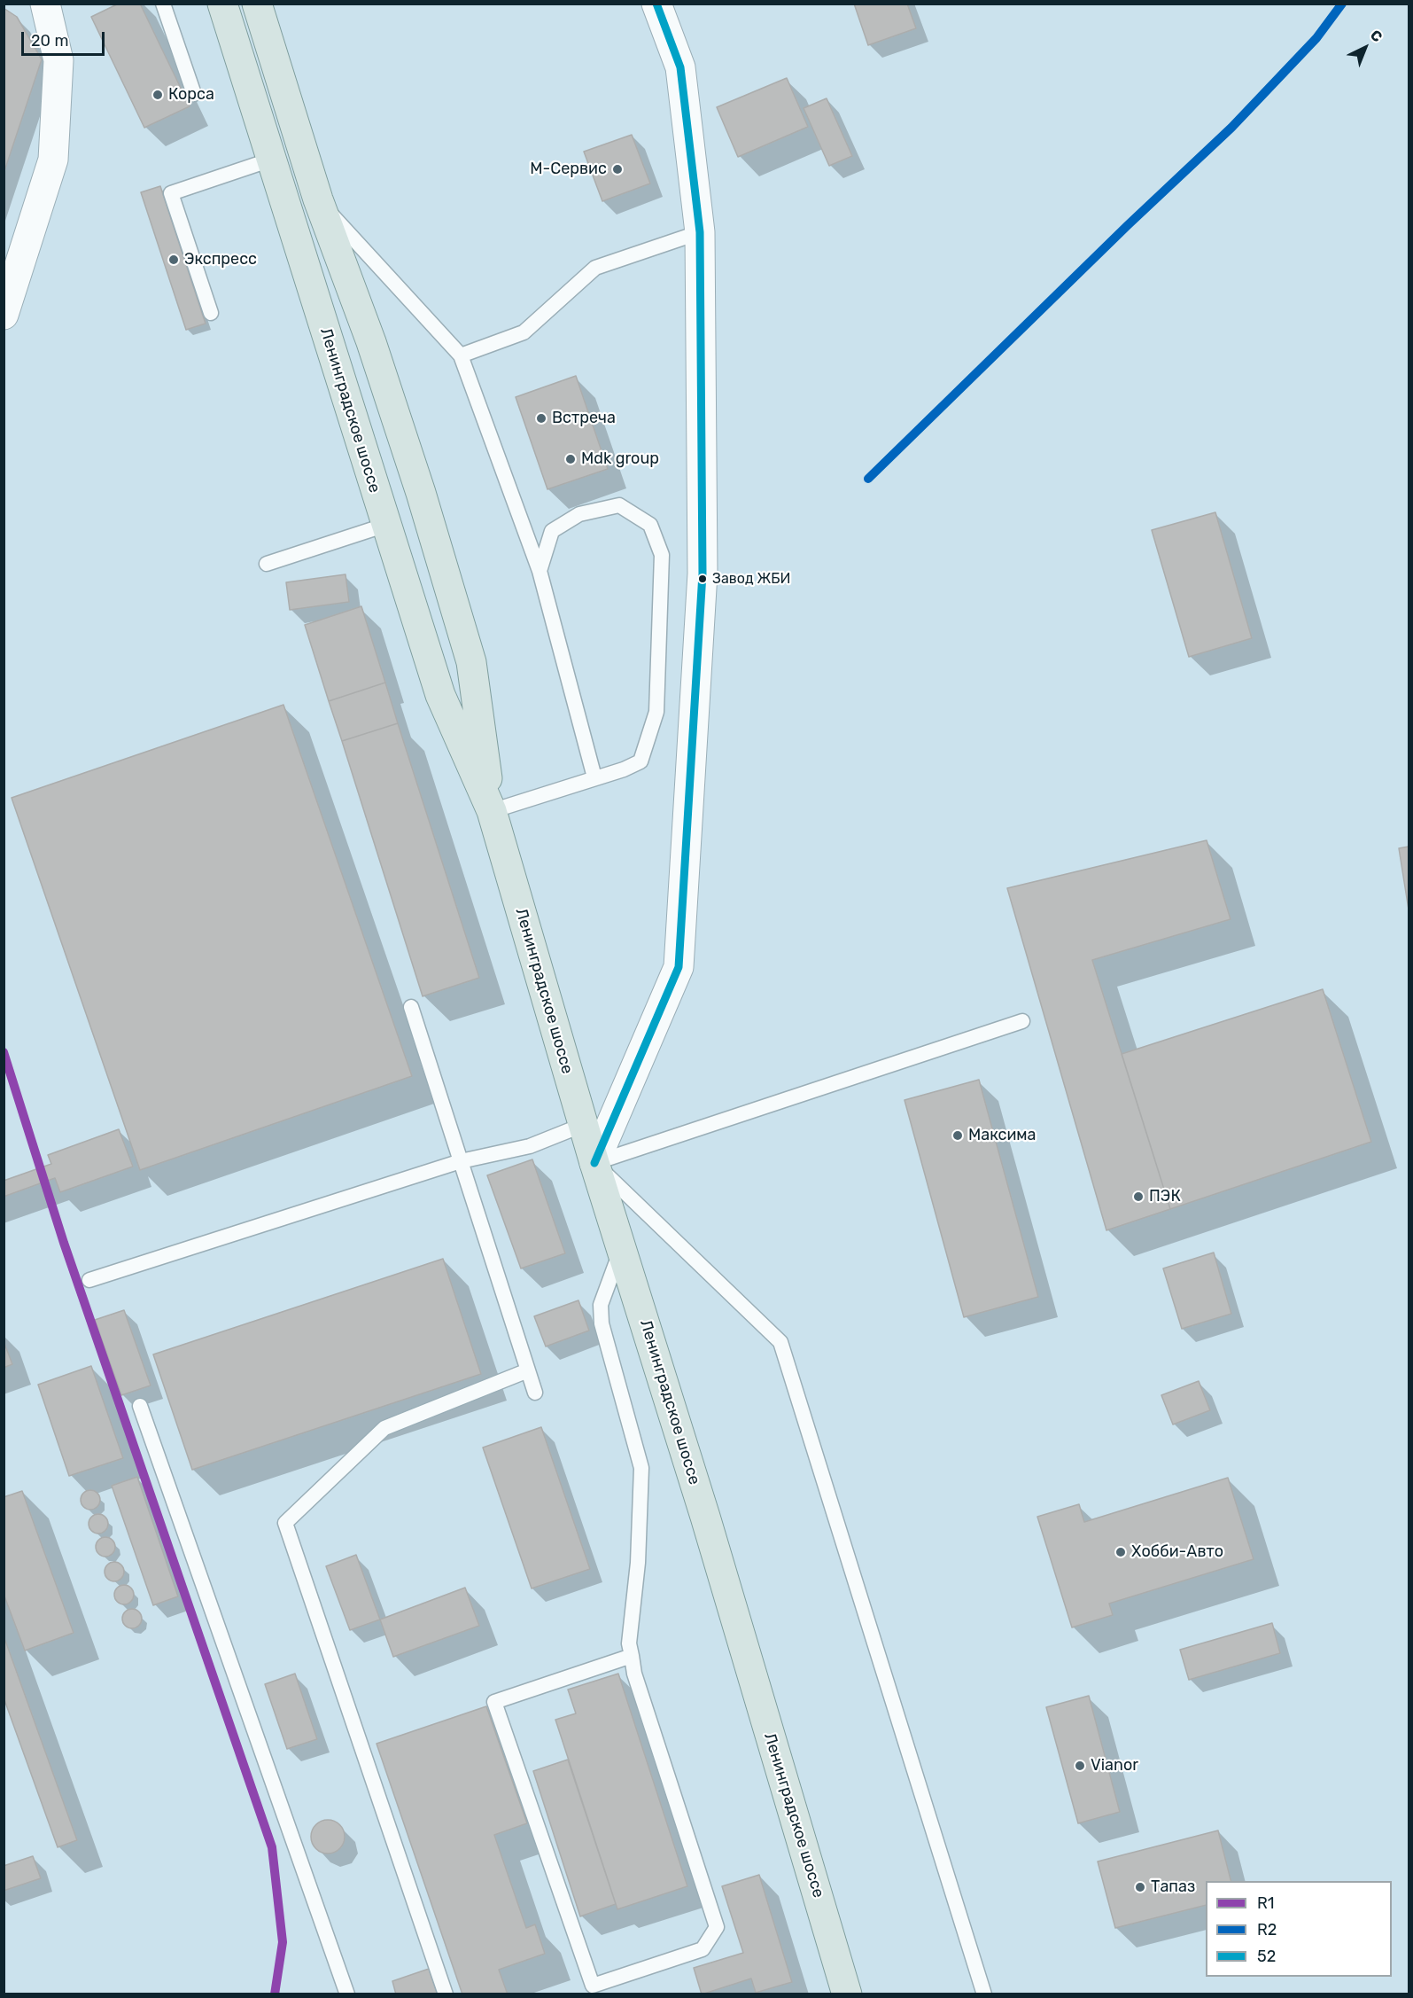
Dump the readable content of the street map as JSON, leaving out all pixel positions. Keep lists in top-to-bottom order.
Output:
{
  "streets": {
    "main road": ["Ленинградское шоссе"]
  },
  "places": [
    "Корса",
    "М-Сервис",
    "Экспресс",
    "Встреча",
    "Mdk group",
    "Завод ЖБИ",
    "Максима",
    "ПЭК",
    "Хобби-Авто",
    "Vianor",
    "Тапаз"
  ],
  "lines": ["transit line R2", "transit line 52", "transit line R1"],
  "legend": ["R1", "R2", "52"],
  "scale_bar": "20 m",
  "north": "top right"
}
